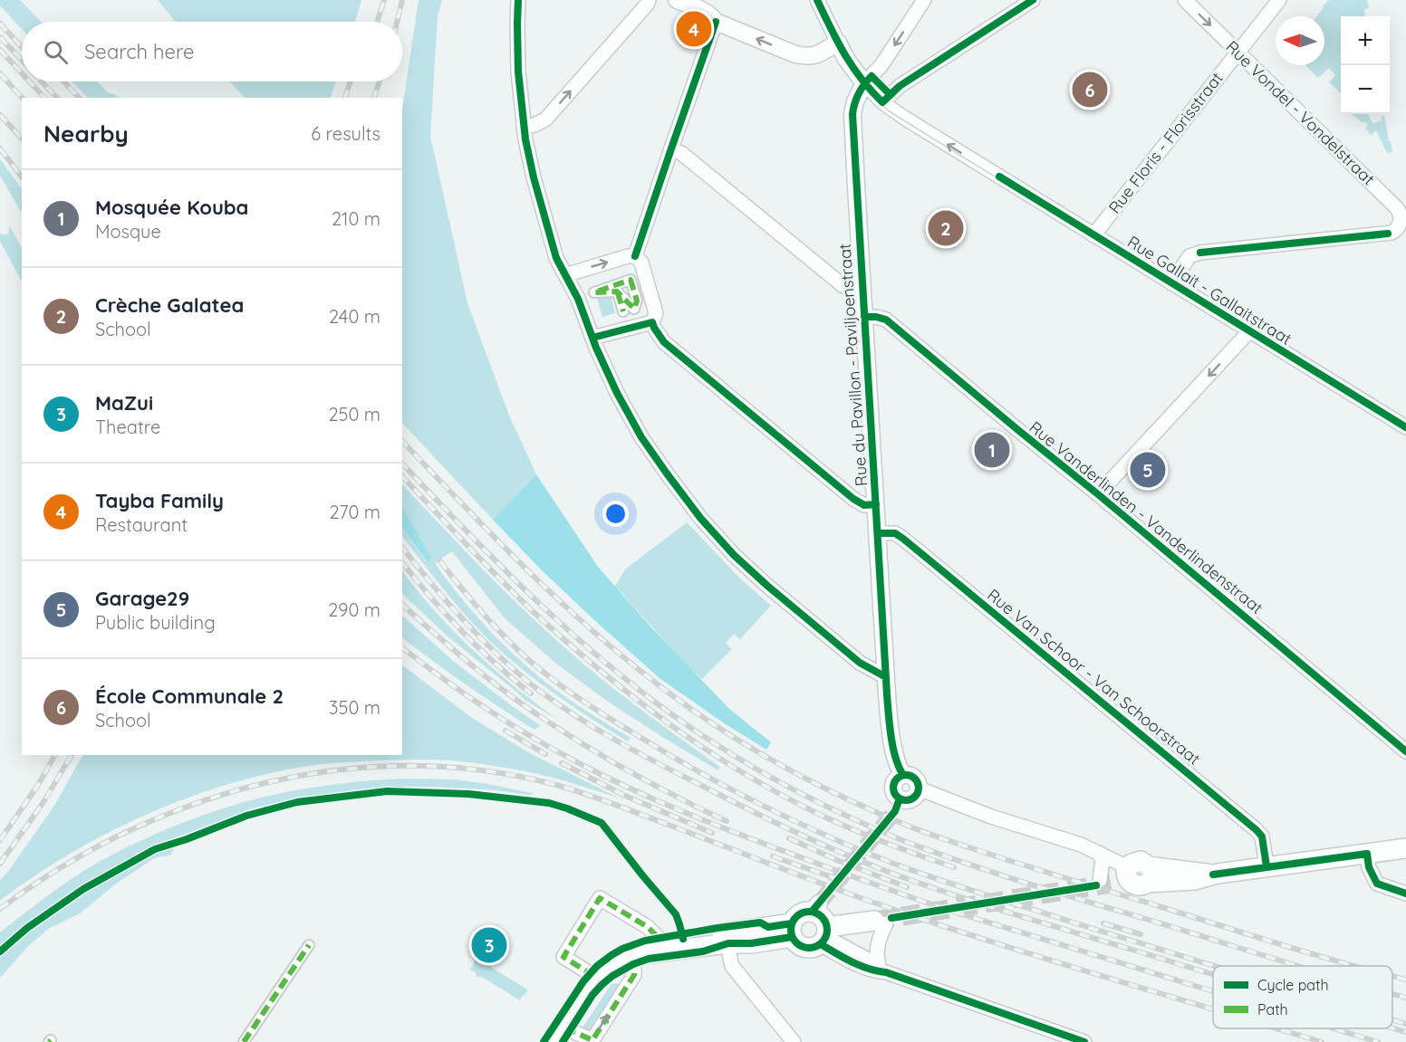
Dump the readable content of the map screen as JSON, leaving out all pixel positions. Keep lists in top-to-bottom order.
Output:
{
  "streets": {
    "street": [
      "Rue Vondel - Vondelstraat",
      "Rue Floris - Florisstraat",
      "Rue Gallait - Gallaitstraat",
      "Rue du Pavillon - Paviljoenstraat",
      "Rue Vanderlinden - Vanderlindenstraat",
      "Rue Van Schoor - Van Schoorstraat"
    ]
  },
  "crossings": [
    ["Rue Vondel - Vondelstraat", "Rue Floris - Florisstraat"],
    ["Rue Vondel - Vondelstraat", "Rue Gallait - Gallaitstraat"],
    ["Rue Floris - Florisstraat", "Rue Gallait - Gallaitstraat"],
    ["Rue Gallait - Gallaitstraat", "Rue du Pavillon - Paviljoenstraat"],
    ["Rue du Pavillon - Paviljoenstraat", "Rue Vanderlinden - Vanderlindenstraat"],
    ["Rue du Pavillon - Paviljoenstraat", "Rue Van Schoor - Van Schoorstraat"]
  ],
  "one_way": ["Rue Gallait - Gallaitstraat"],
  "legend": ["Cycle path", "Path"],
  "north": "left",
  "page": {
    "pins": [
      "4",
      "6",
      "2",
      "1",
      "5",
      "3"
    ],
    "map_buttons": ["+", "−"],
    "search": "Search here",
    "heading": ["Nearby", "6 results"],
    "list": [
      {
        "mark": "1",
        "name": "Mosquée Kouba",
        "note": "Mosque",
        "value": "210 m"
      },
      {
        "mark": "2",
        "name": "Crèche Galatea",
        "note": "School",
        "value": "240 m"
      },
      {
        "mark": "3",
        "name": "MaZui",
        "note": "Theatre",
        "value": "250 m"
      },
      {
        "mark": "4",
        "name": "Tayba Family",
        "note": "Restaurant",
        "value": "270 m"
      },
      {
        "mark": "5",
        "name": "Garage29",
        "note": "Public building",
        "value": "290 m"
      },
      {
        "mark": "6",
        "name": "École Communale 2",
        "note": "School",
        "value": "350 m"
      }
    ]
  }
}
